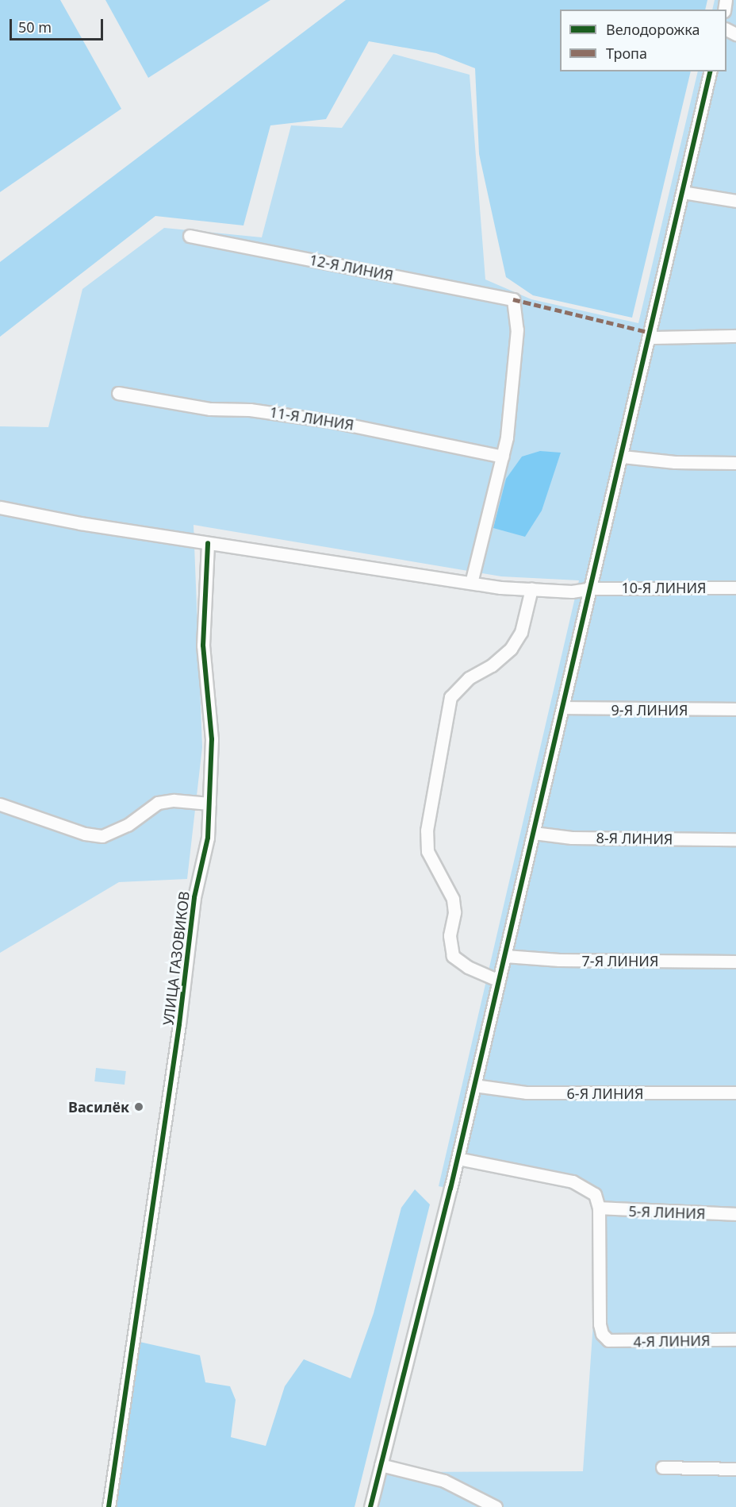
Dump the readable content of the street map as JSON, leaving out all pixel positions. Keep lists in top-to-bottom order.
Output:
{
  "streets": {
    "street": [
      "12-Я ЛИНИЯ",
      "11-Я ЛИНИЯ",
      "10-Я ЛИНИЯ",
      "9-Я ЛИНИЯ",
      "8-Я ЛИНИЯ",
      "УЛИЦА ГАЗОВИКОВ",
      "7-Я ЛИНИЯ",
      "6-Я ЛИНИЯ",
      "5-Я ЛИНИЯ",
      "4-Я ЛИНИЯ"
    ]
  },
  "crossings": [
    ["12-Я ЛИНИЯ", "11-Я ЛИНИЯ"],
    ["10-Я ЛИНИЯ", "УЛИЦА ГАЗОВИКОВ"],
    ["5-Я ЛИНИЯ", "4-Я ЛИНИЯ"]
  ],
  "places": ["Василёк"],
  "legend": ["Велодорожка", "Тропа"],
  "scale_bar": "50 m"
}
